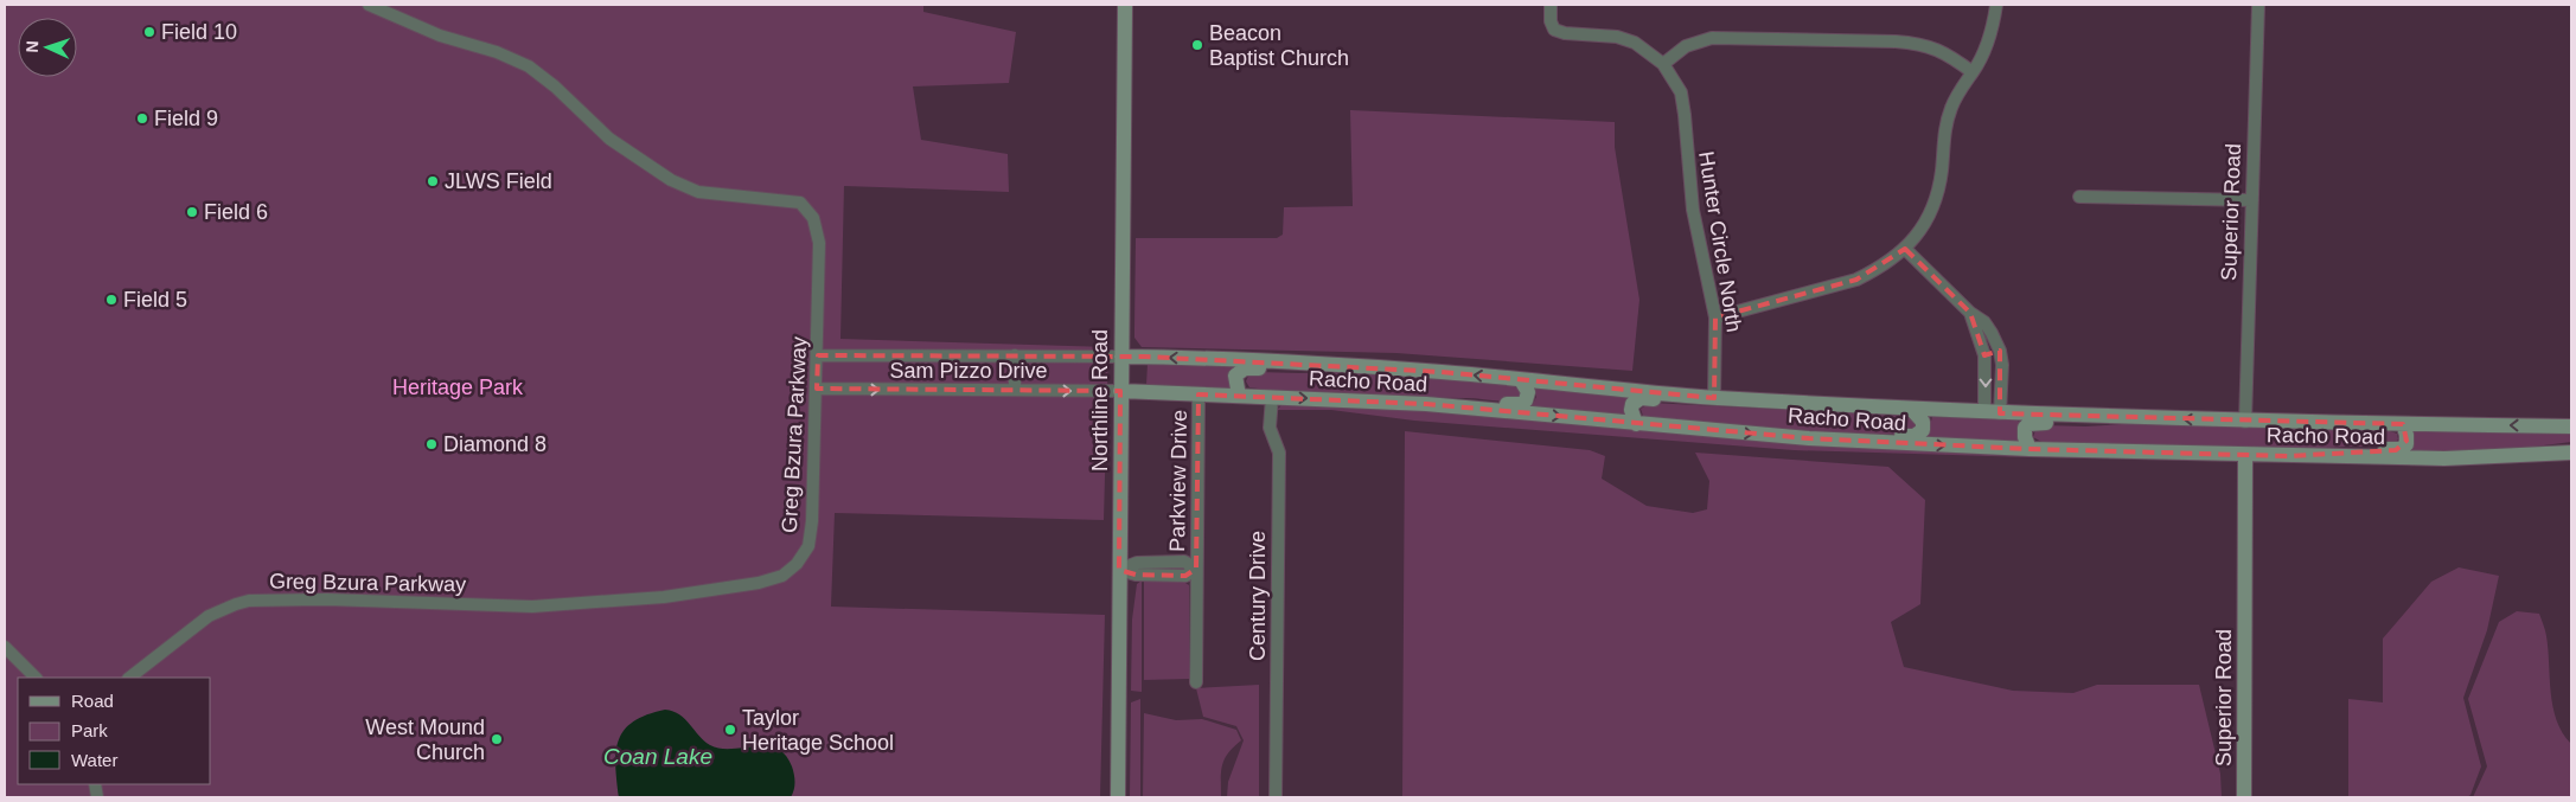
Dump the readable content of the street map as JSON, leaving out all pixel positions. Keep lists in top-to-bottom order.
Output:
{
  "streets": {
    "street": [
      "Superior Road",
      "Hunter Circle North",
      "Sam Pizzo Drive",
      "Racho Road",
      "Northline Road",
      "Greg Bzura Parkway",
      "Parkview Drive",
      "Century Drive"
    ]
  },
  "crossings": [
    ["Superior Road", "Racho Road"],
    ["Hunter Circle North", "Racho Road"],
    ["Sam Pizzo Drive", "Racho Road"],
    ["Sam Pizzo Drive", "Northline Road"],
    ["Sam Pizzo Drive", "Greg Bzura Parkway"],
    ["Racho Road", "Northline Road"],
    ["Racho Road", "Parkview Drive"],
    ["Racho Road", "Century Drive"],
    ["Northline Road", "Parkview Drive"]
  ],
  "water": ["Coan Lake"],
  "parks": ["Heritage Park"],
  "places": [
    "Field 10",
    "Beacon Baptist Church",
    "Field 9",
    "JLWS Field",
    "Field 6",
    "Field 5",
    "Diamond 8",
    "Taylor Heritage School",
    "West Mound Church"
  ],
  "legend": ["Road", "Park", "Water"],
  "north": "left"
}
